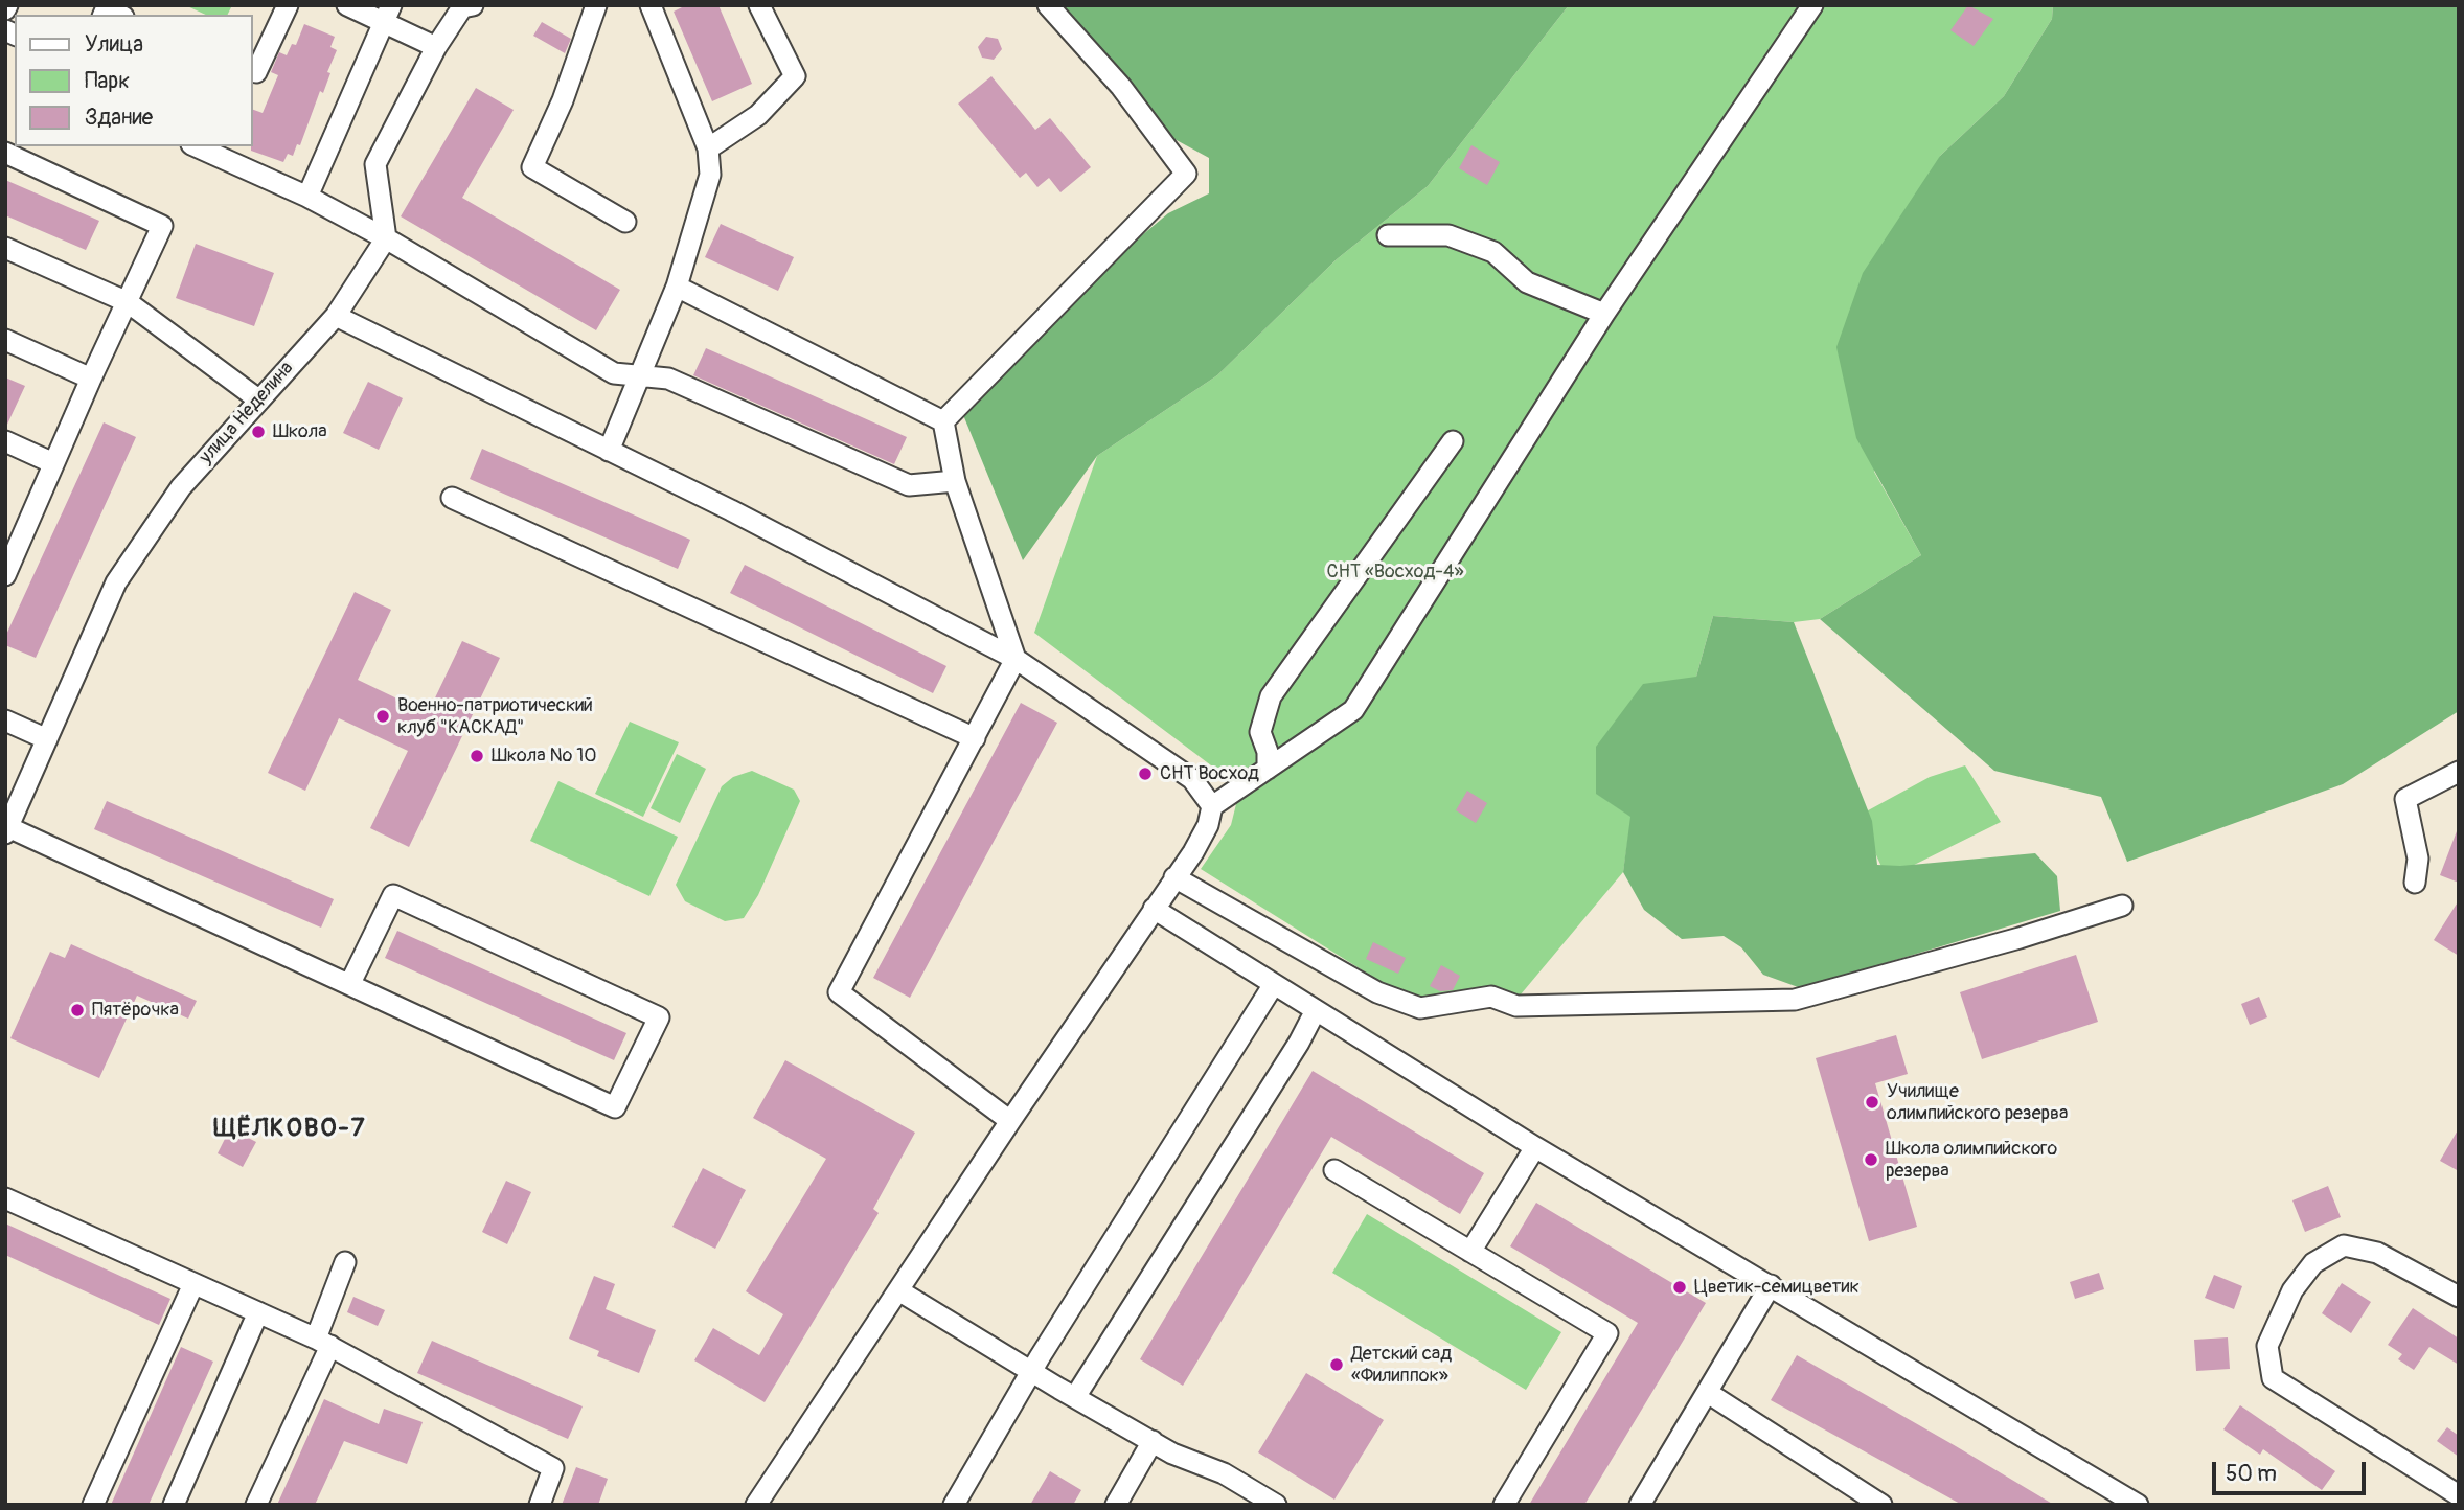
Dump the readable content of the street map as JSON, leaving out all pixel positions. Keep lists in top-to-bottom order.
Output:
{
  "streets": {
    "street": ["улица Неделина"]
  },
  "districts": ["ЩЁЛКОВО-7"],
  "parks": ["СНТ «Восход-4»"],
  "places": [
    "Школа",
    "Военно-патриотический клуб \"КАСКАД\"",
    "Школа № 10",
    "СНТ Восход",
    "Пятёрочка",
    "Училище олимпийского резерва",
    "Школа олимпийского резерва",
    "Цветик-семицветик",
    "Детский сад «Филиппок»"
  ],
  "legend": ["Улица", "Парк", "Здание"],
  "scale_bar": "50 m"
}
